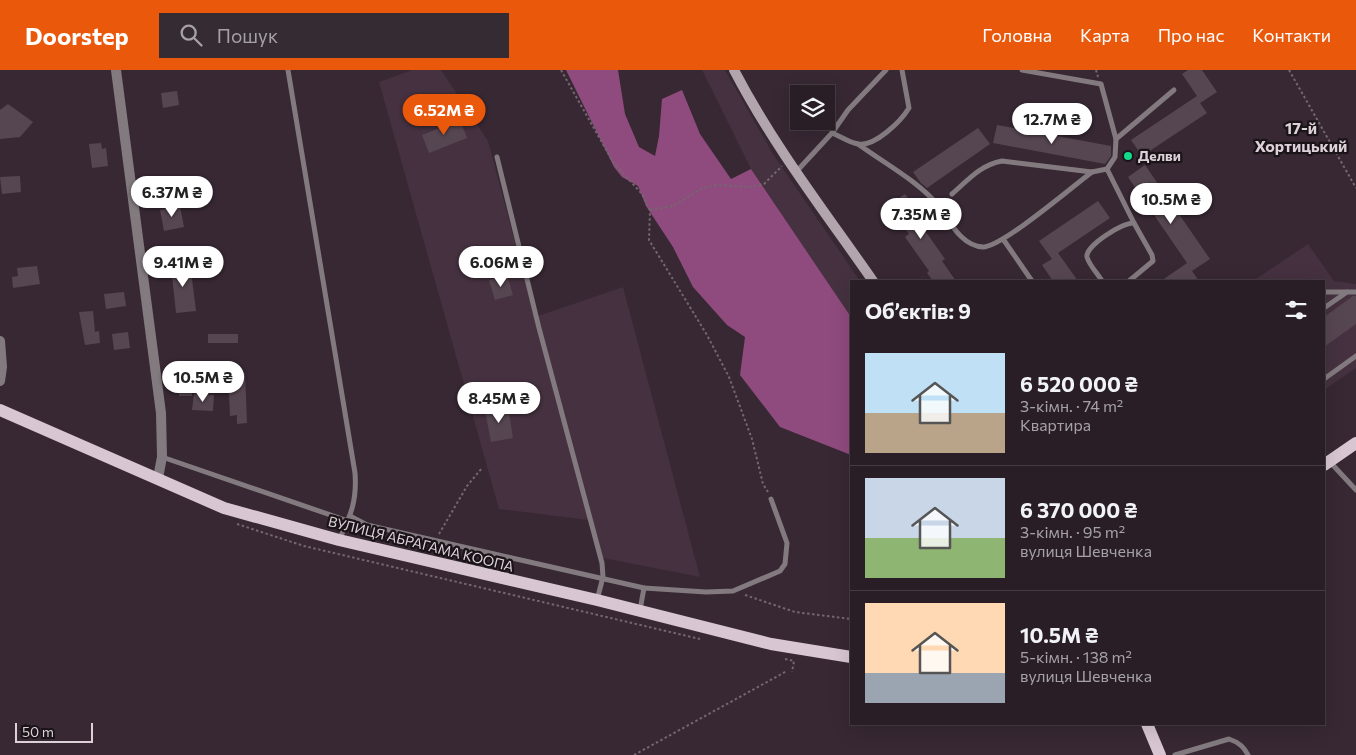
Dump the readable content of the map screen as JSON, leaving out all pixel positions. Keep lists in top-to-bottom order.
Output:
{
  "streets": {
    "main road": ["ВУЛИЦЯ АБРАГАМА КООПА"]
  },
  "districts": ["17-й Хортицький"],
  "places": ["Делви"],
  "scale_bar": "50 m",
  "page": {
    "header": "Doorstep",
    "search": "Пошук",
    "nav": [
      "Головна",
      "Карта",
      "Про нас",
      "Контакти"
    ],
    "price": [
      "6.52M ₴",
      "12.7M ₴",
      "6.37M ₴",
      "10.5M ₴",
      "7.35M ₴",
      "9.41M ₴",
      "6.06M ₴",
      "10.5M ₴",
      "8.45M ₴"
    ],
    "heading": "Об’єктів: 9",
    "list": [
      {
        "name": "6 520 000 ₴",
        "note": "3-кімн. · 74 m² · Квартира"
      },
      {
        "name": "6 370 000 ₴",
        "note": "3-кімн. · 95 m² · вулиця Шевченка"
      },
      {
        "name": "10.5M ₴",
        "note": "5-кімн. · 138 m² · вулиця Шевченка"
      }
    ],
    "scale": "50 m"
  }
}
